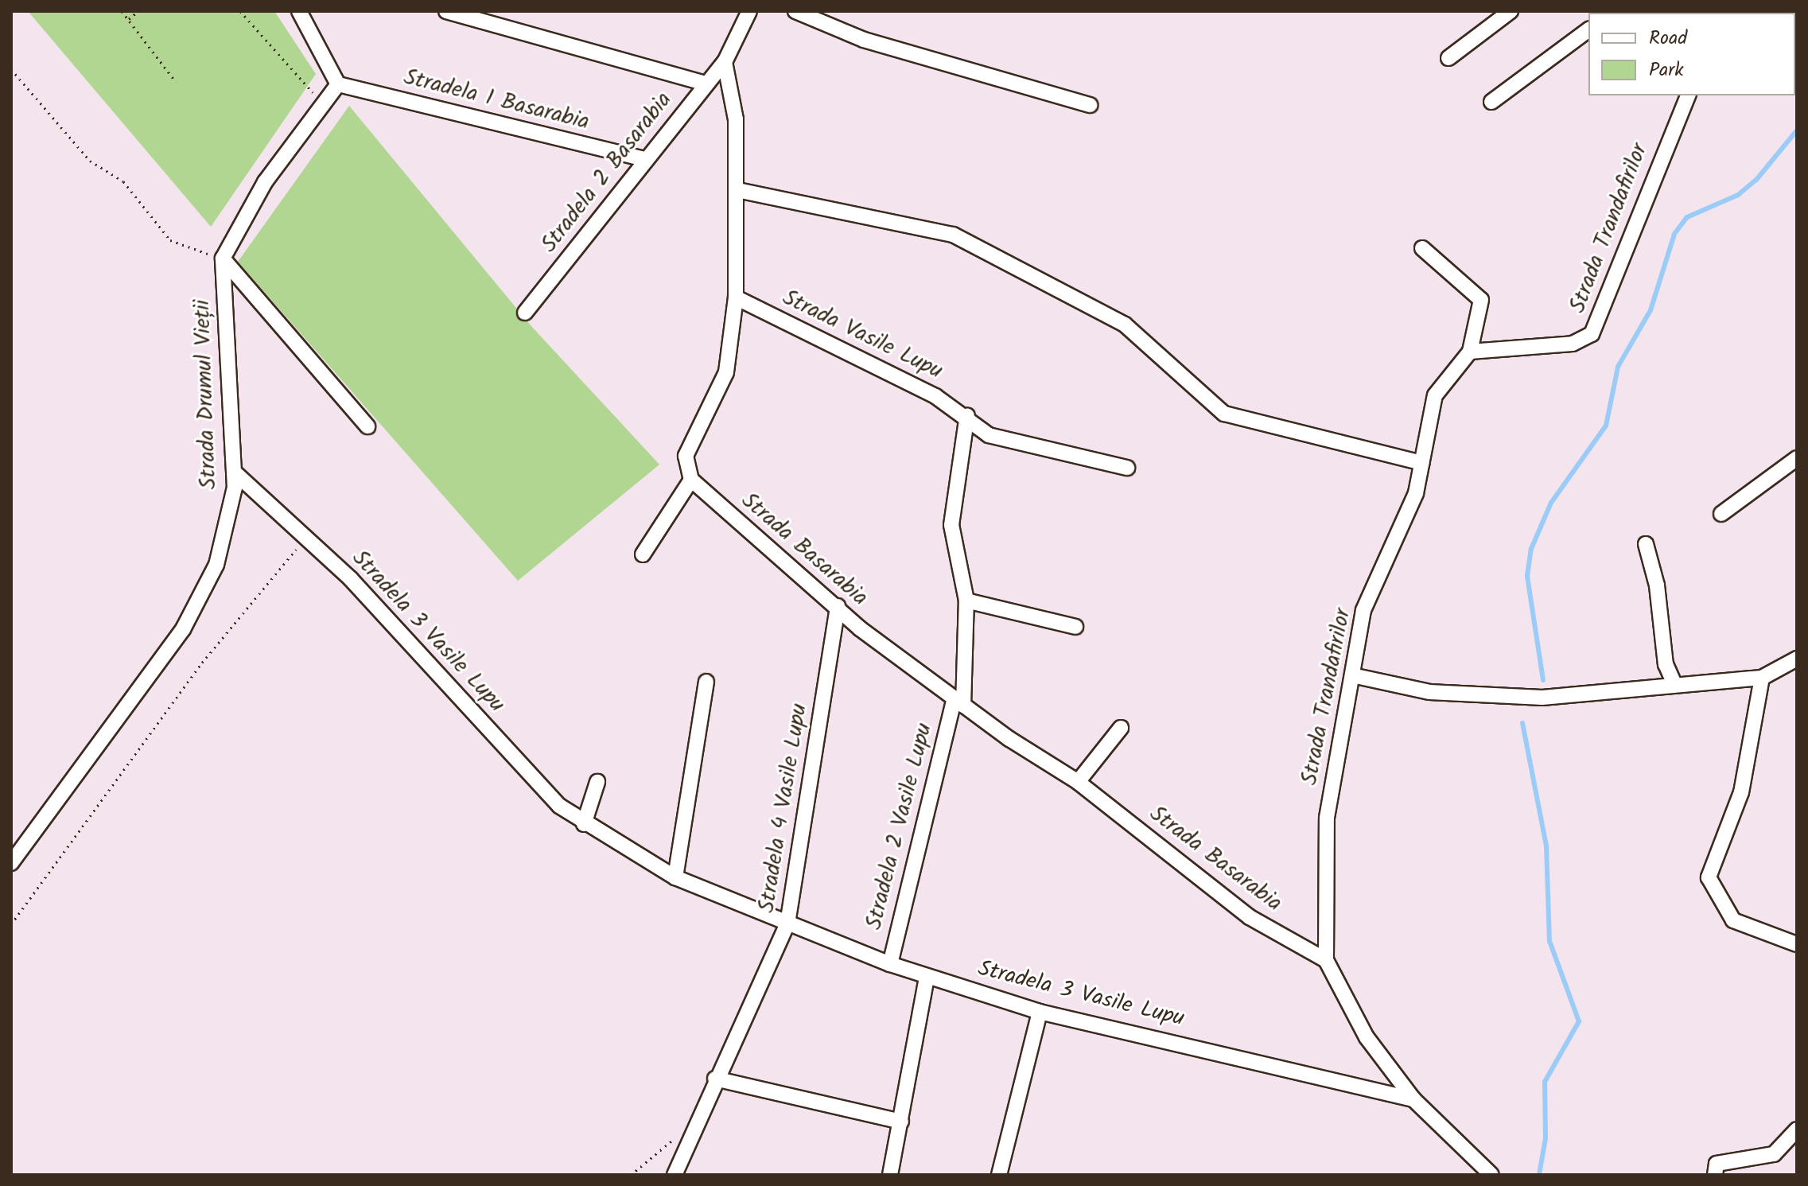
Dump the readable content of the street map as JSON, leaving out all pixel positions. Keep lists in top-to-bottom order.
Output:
{
  "streets": {
    "street": [
      "Stradela 1 Basarabia",
      "Stradela 2 Basarabia",
      "Strada Trandafirilor",
      "Strada Vasile Lupu",
      "Strada Drumul Vieții",
      "Strada Basarabia",
      "Stradela 3 Vasile Lupu",
      "Stradela 4 Vasile Lupu",
      "Stradela 2 Vasile Lupu"
    ]
  },
  "crossings": [
    ["Stradela 1 Basarabia", "Stradela 2 Basarabia"],
    ["Strada Trandafirilor", "Strada Basarabia"],
    ["Strada Drumul Vieții", "Stradela 3 Vasile Lupu"],
    ["Strada Basarabia", "Stradela 4 Vasile Lupu"],
    ["Strada Basarabia", "Stradela 2 Vasile Lupu"],
    ["Stradela 3 Vasile Lupu", "Stradela 4 Vasile Lupu"],
    ["Stradela 3 Vasile Lupu", "Stradela 2 Vasile Lupu"]
  ],
  "legend": ["Road", "Park"]
}
